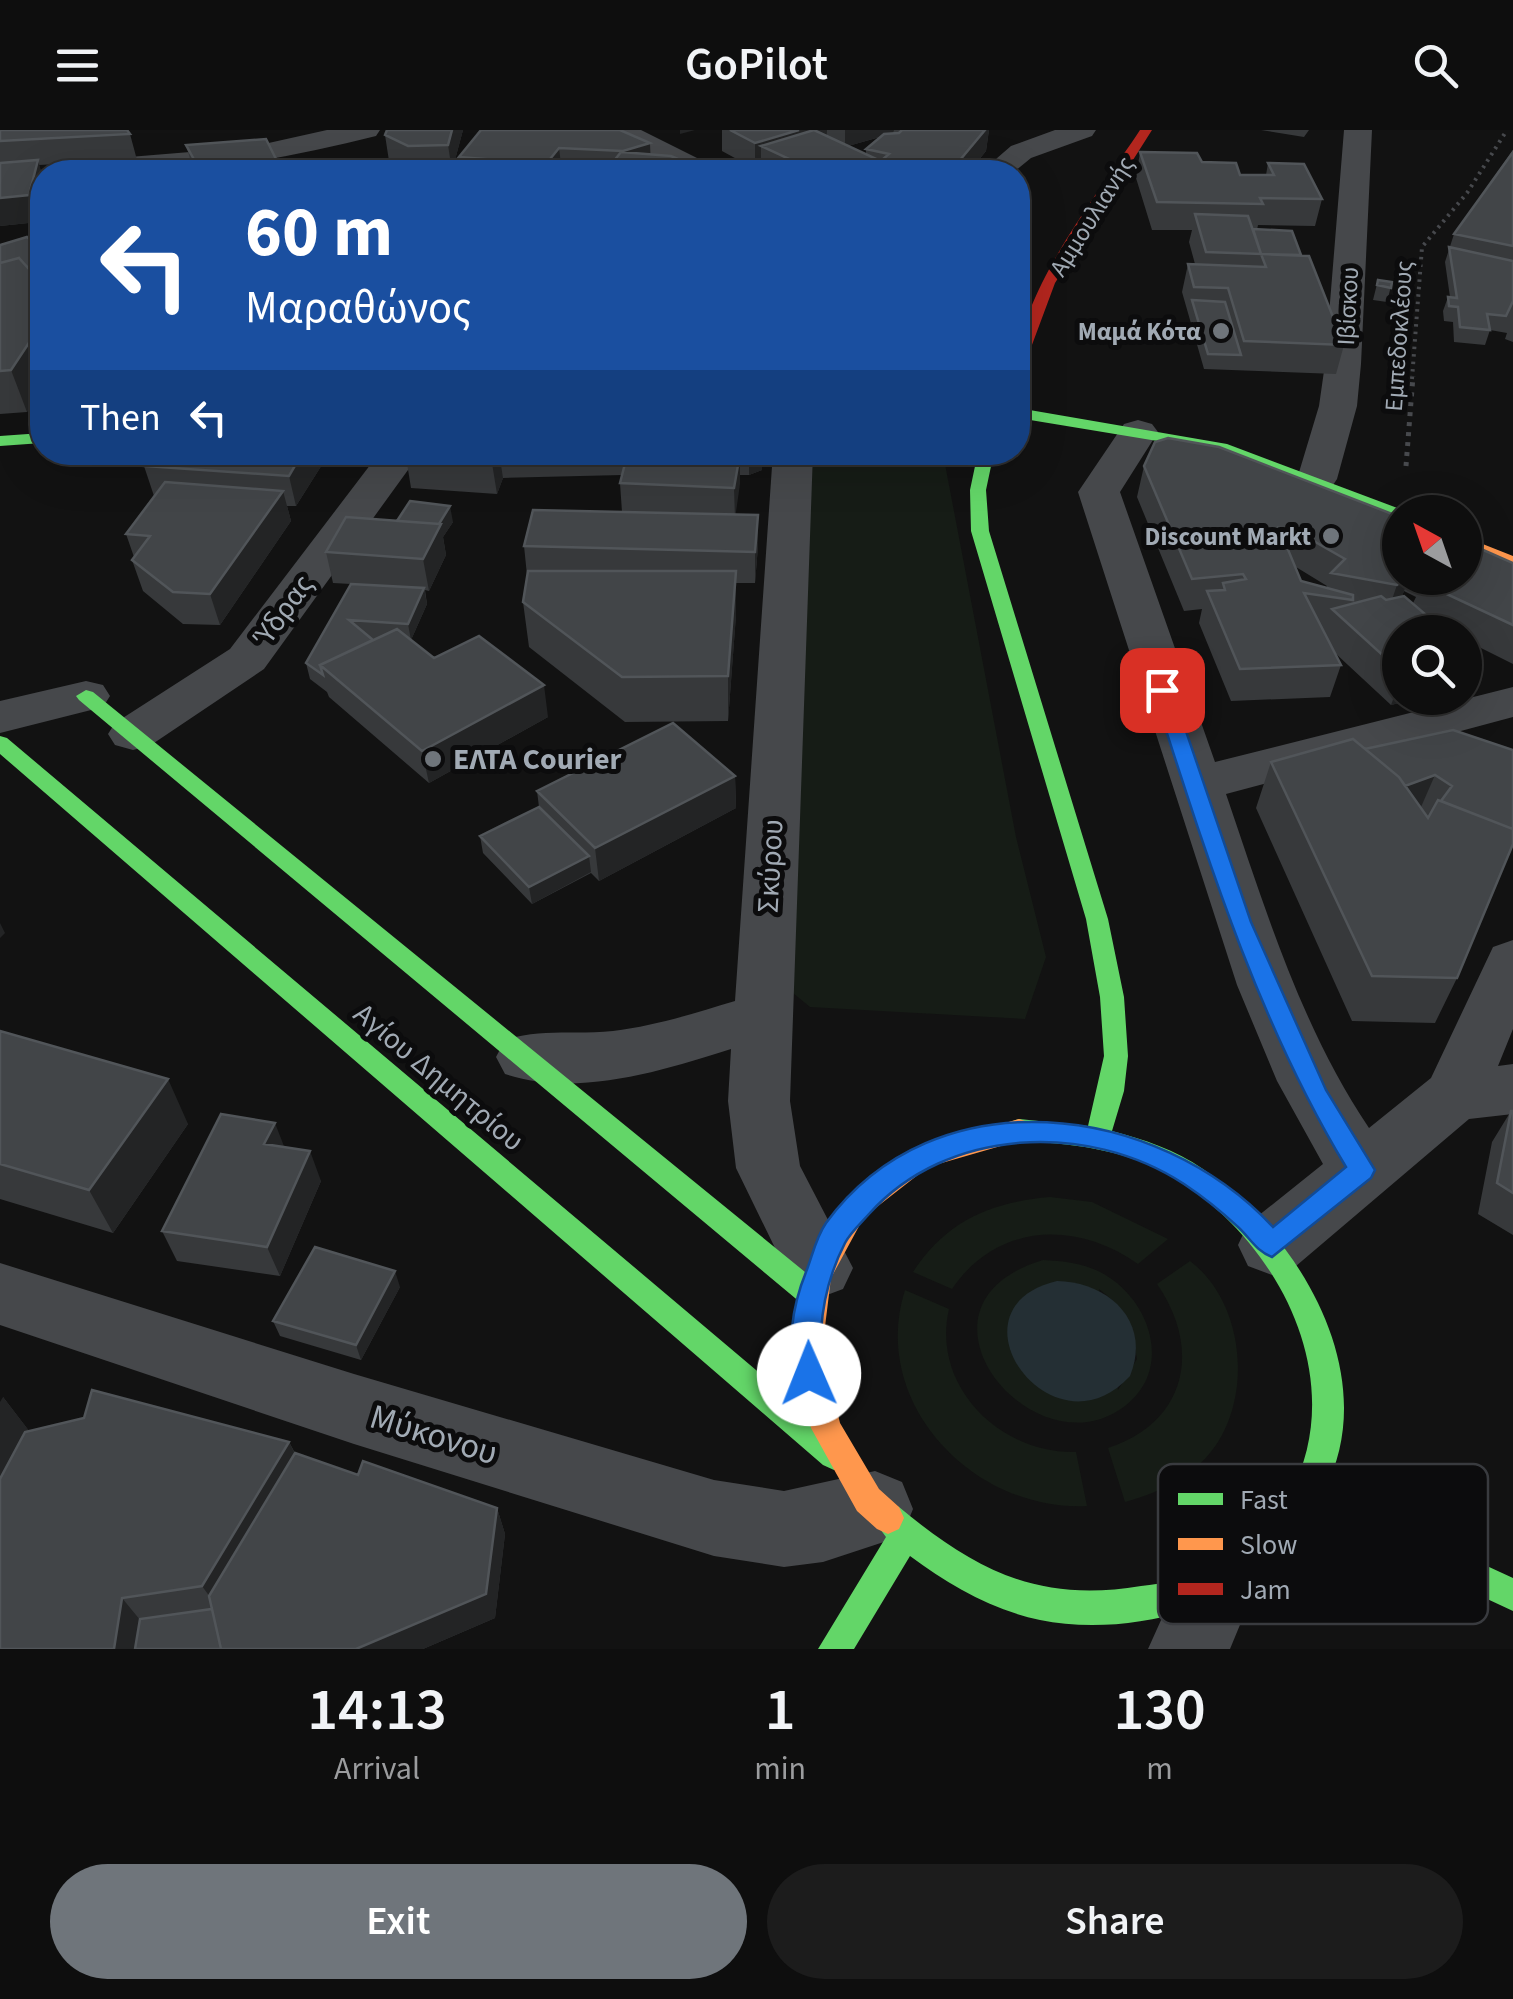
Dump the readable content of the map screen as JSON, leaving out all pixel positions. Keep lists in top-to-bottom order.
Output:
{
  "streets": {
    "street": [
      "Αμμουλιανής",
      "Ιβίσκου",
      "Ύδρας",
      "Σκύρου",
      "Αγίου Δημητρίου",
      "Μύκονου"
    ],
    "path": ["Εμπεδοκλέους"]
  },
  "crossings": [
    ["Αγίου Δημητρίου", "Μύκονου"]
  ],
  "places": ["Μαμά Κότα", "Discount Markt", "ΕΛΤΑ Courier"],
  "legend": ["Fast", "Slow", "Jam"],
  "north": "top left",
  "page": {
    "header": "GoPilot",
    "turn": ["60 m", "Μαραθώνος"],
    "then": "Then",
    "eta": [
      "14:13",
      "Arrival",
      "1",
      "min",
      "130",
      "m"
    ],
    "buttons": ["Exit", "Share"]
  }
}
